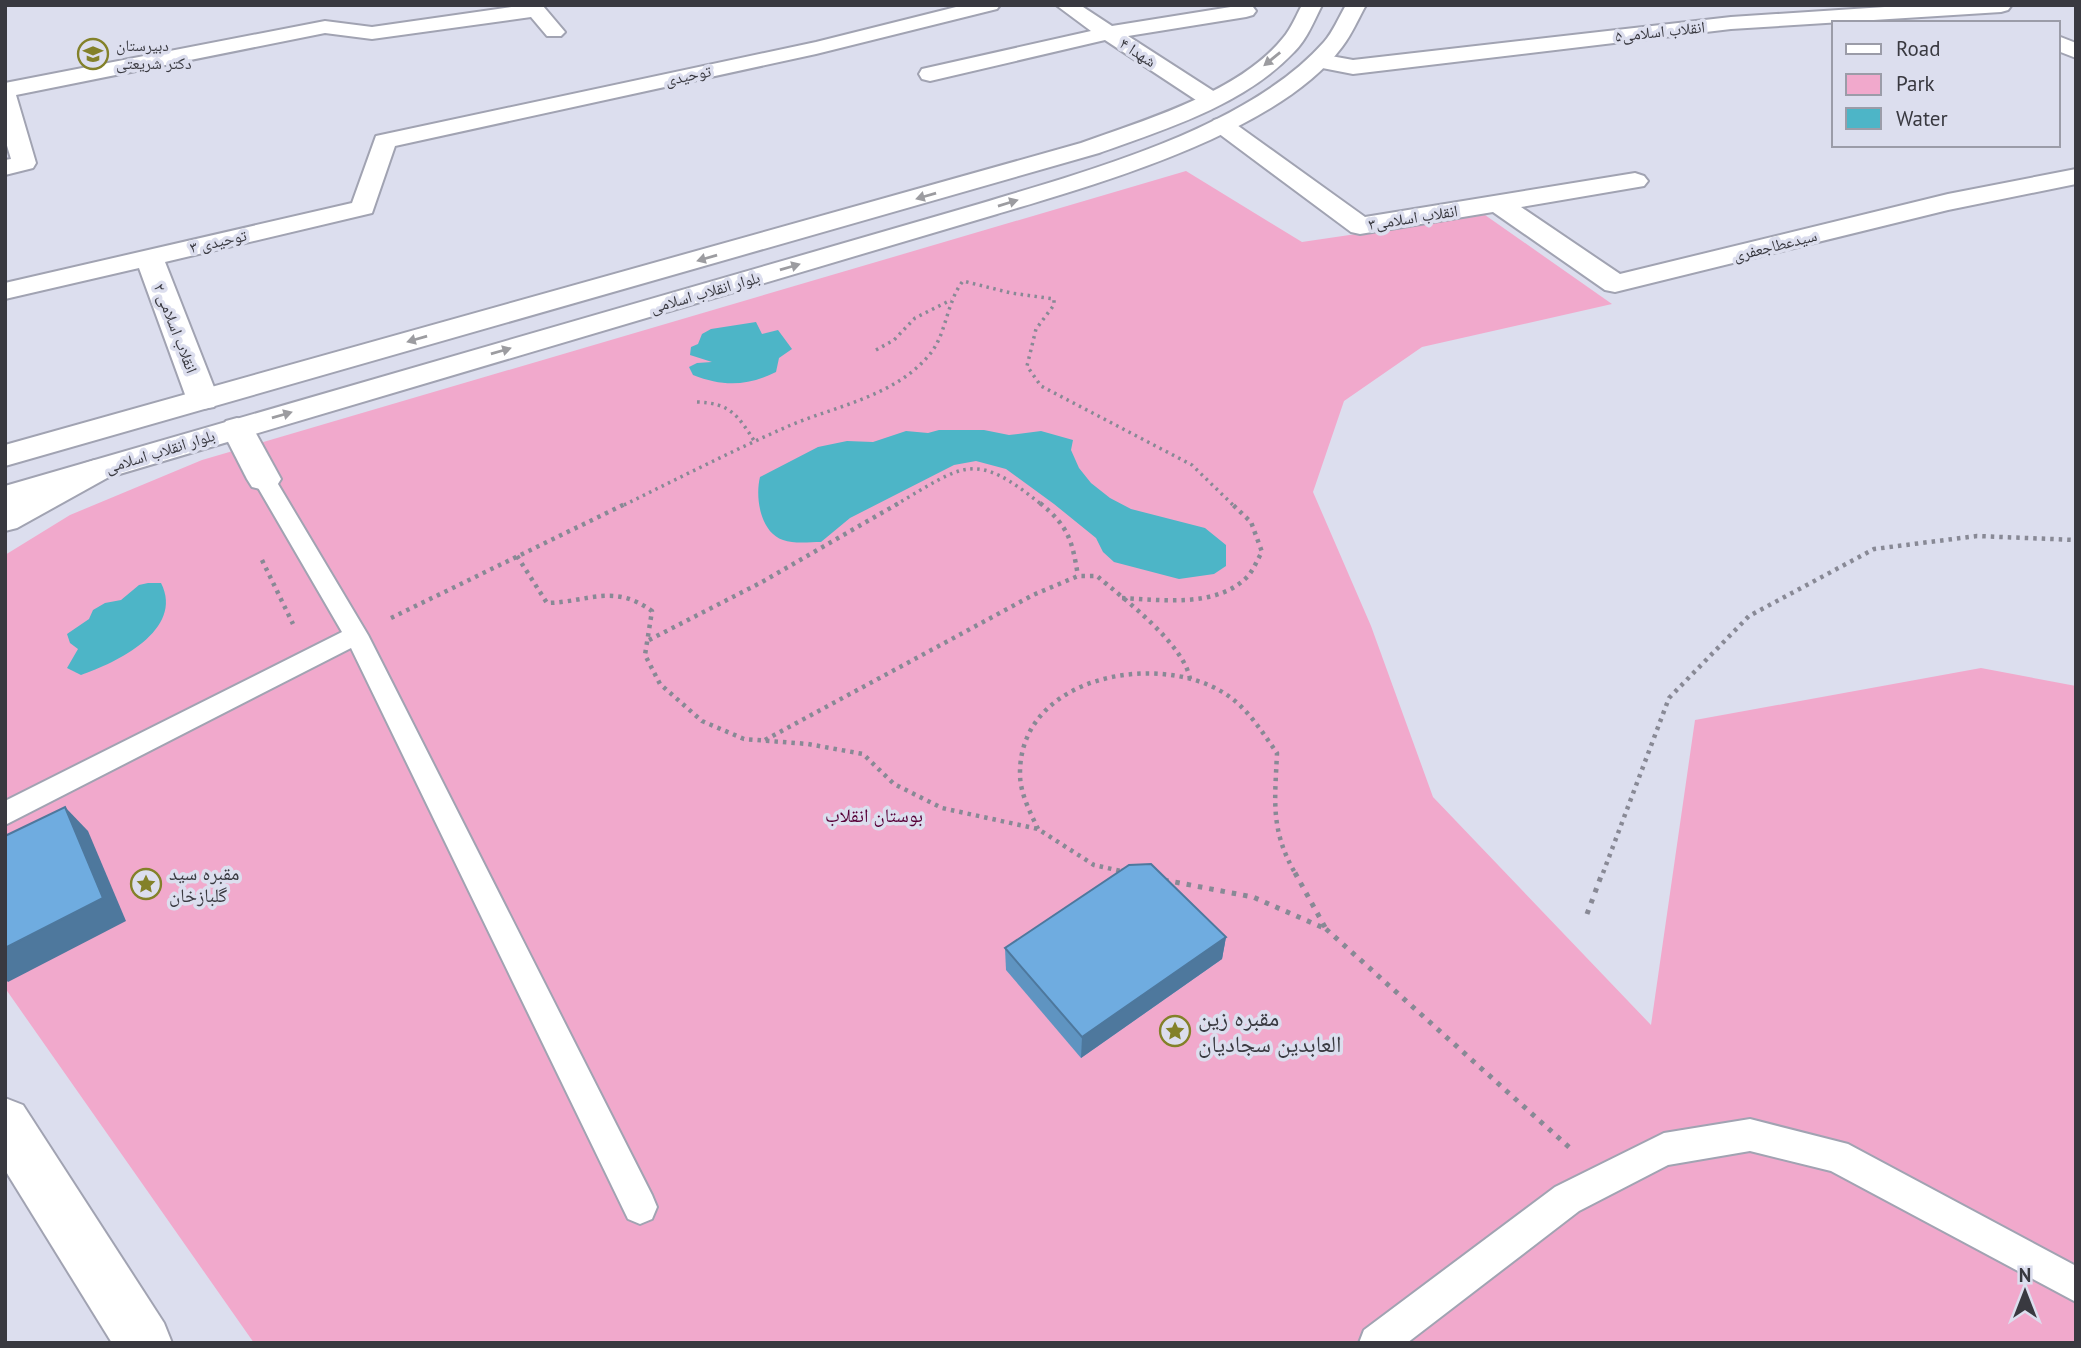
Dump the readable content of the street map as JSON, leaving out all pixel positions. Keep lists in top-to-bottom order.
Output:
{
  "streets": {
    "street": [
      "انقلاب اسلامی۵",
      "شهدا ۴",
      "توحیدی",
      "انقلاب اسلامی۳",
      "توحیدی ۳",
      "سیدعطاجعفری",
      "بلوار انقلاب اسلامی",
      "انقلاب اسلامی ۲"
    ]
  },
  "crossings": [
    ["انقلاب اسلامی۵", "بلوار انقلاب اسلامی"],
    ["شهدا ۴", "بلوار انقلاب اسلامی"],
    ["توحیدی", "توحیدی ۳"],
    ["انقلاب اسلامی۳", "سیدعطاجعفری"],
    ["انقلاب اسلامی۳", "بلوار انقلاب اسلامی"],
    ["توحیدی ۳", "انقلاب اسلامی ۲"],
    ["بلوار انقلاب اسلامی", "انقلاب اسلامی ۲"]
  ],
  "parks": ["بوستان انقلاب"],
  "places": {
    "school or university": ["دبیرستان دکتر شریعتی"],
    "place": ["مقبره سید گلبازخان", "مقبره زین العابدین سجادیان"]
  },
  "legend": ["Road", "Park", "Water"],
  "north": "top"
}
